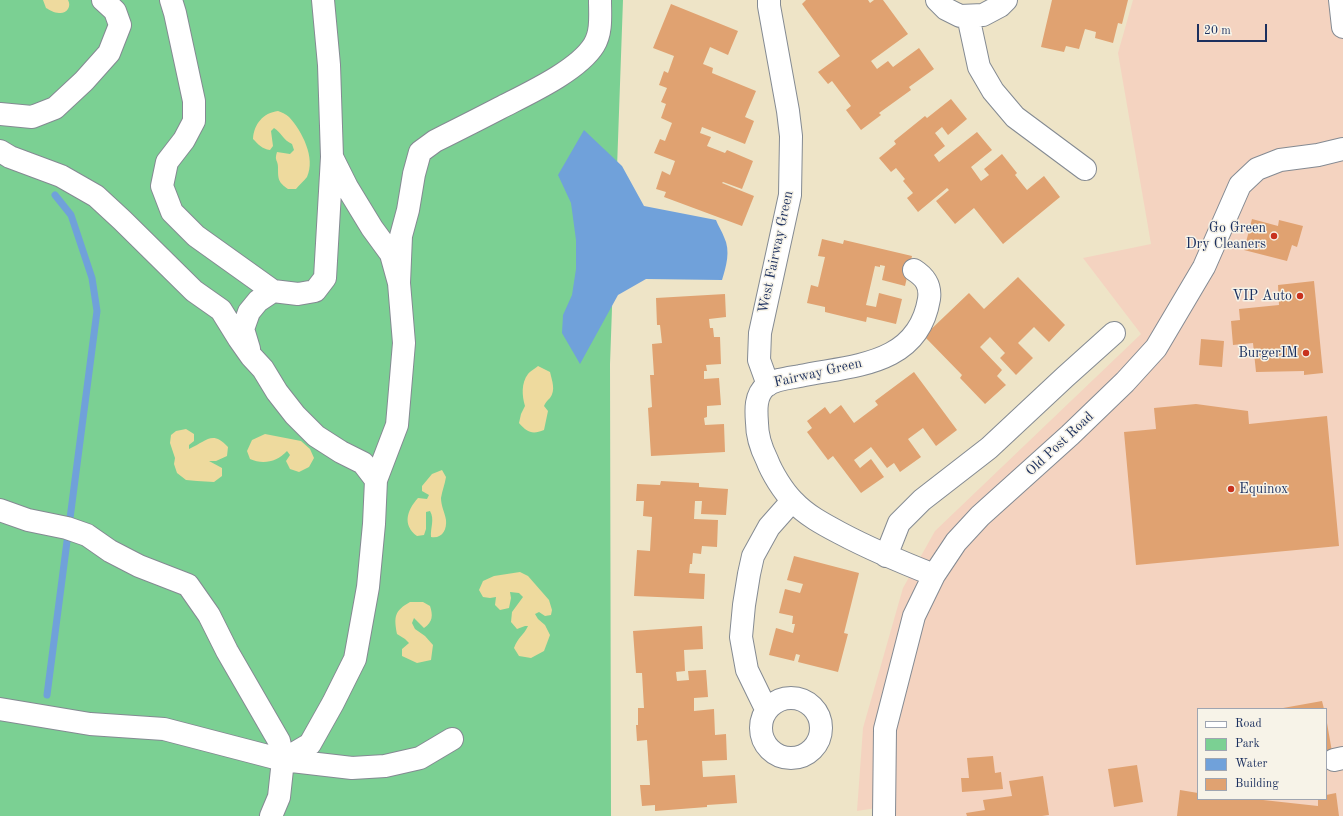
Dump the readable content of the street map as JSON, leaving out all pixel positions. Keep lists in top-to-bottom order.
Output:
{
  "streets": {
    "street": ["West Fairway Green", "Fairway Green", "Old Post Road"]
  },
  "crossings": [
    ["West Fairway Green", "Fairway Green"],
    ["Fairway Green", "Old Post Road"]
  ],
  "places": [
    "Go Green Dry Cleaners",
    "VIP Auto",
    "BurgerIM",
    "Equinox"
  ],
  "legend": [
    "Road",
    "Park",
    "Water",
    "Building"
  ],
  "scale_bar": "20 m"
}
